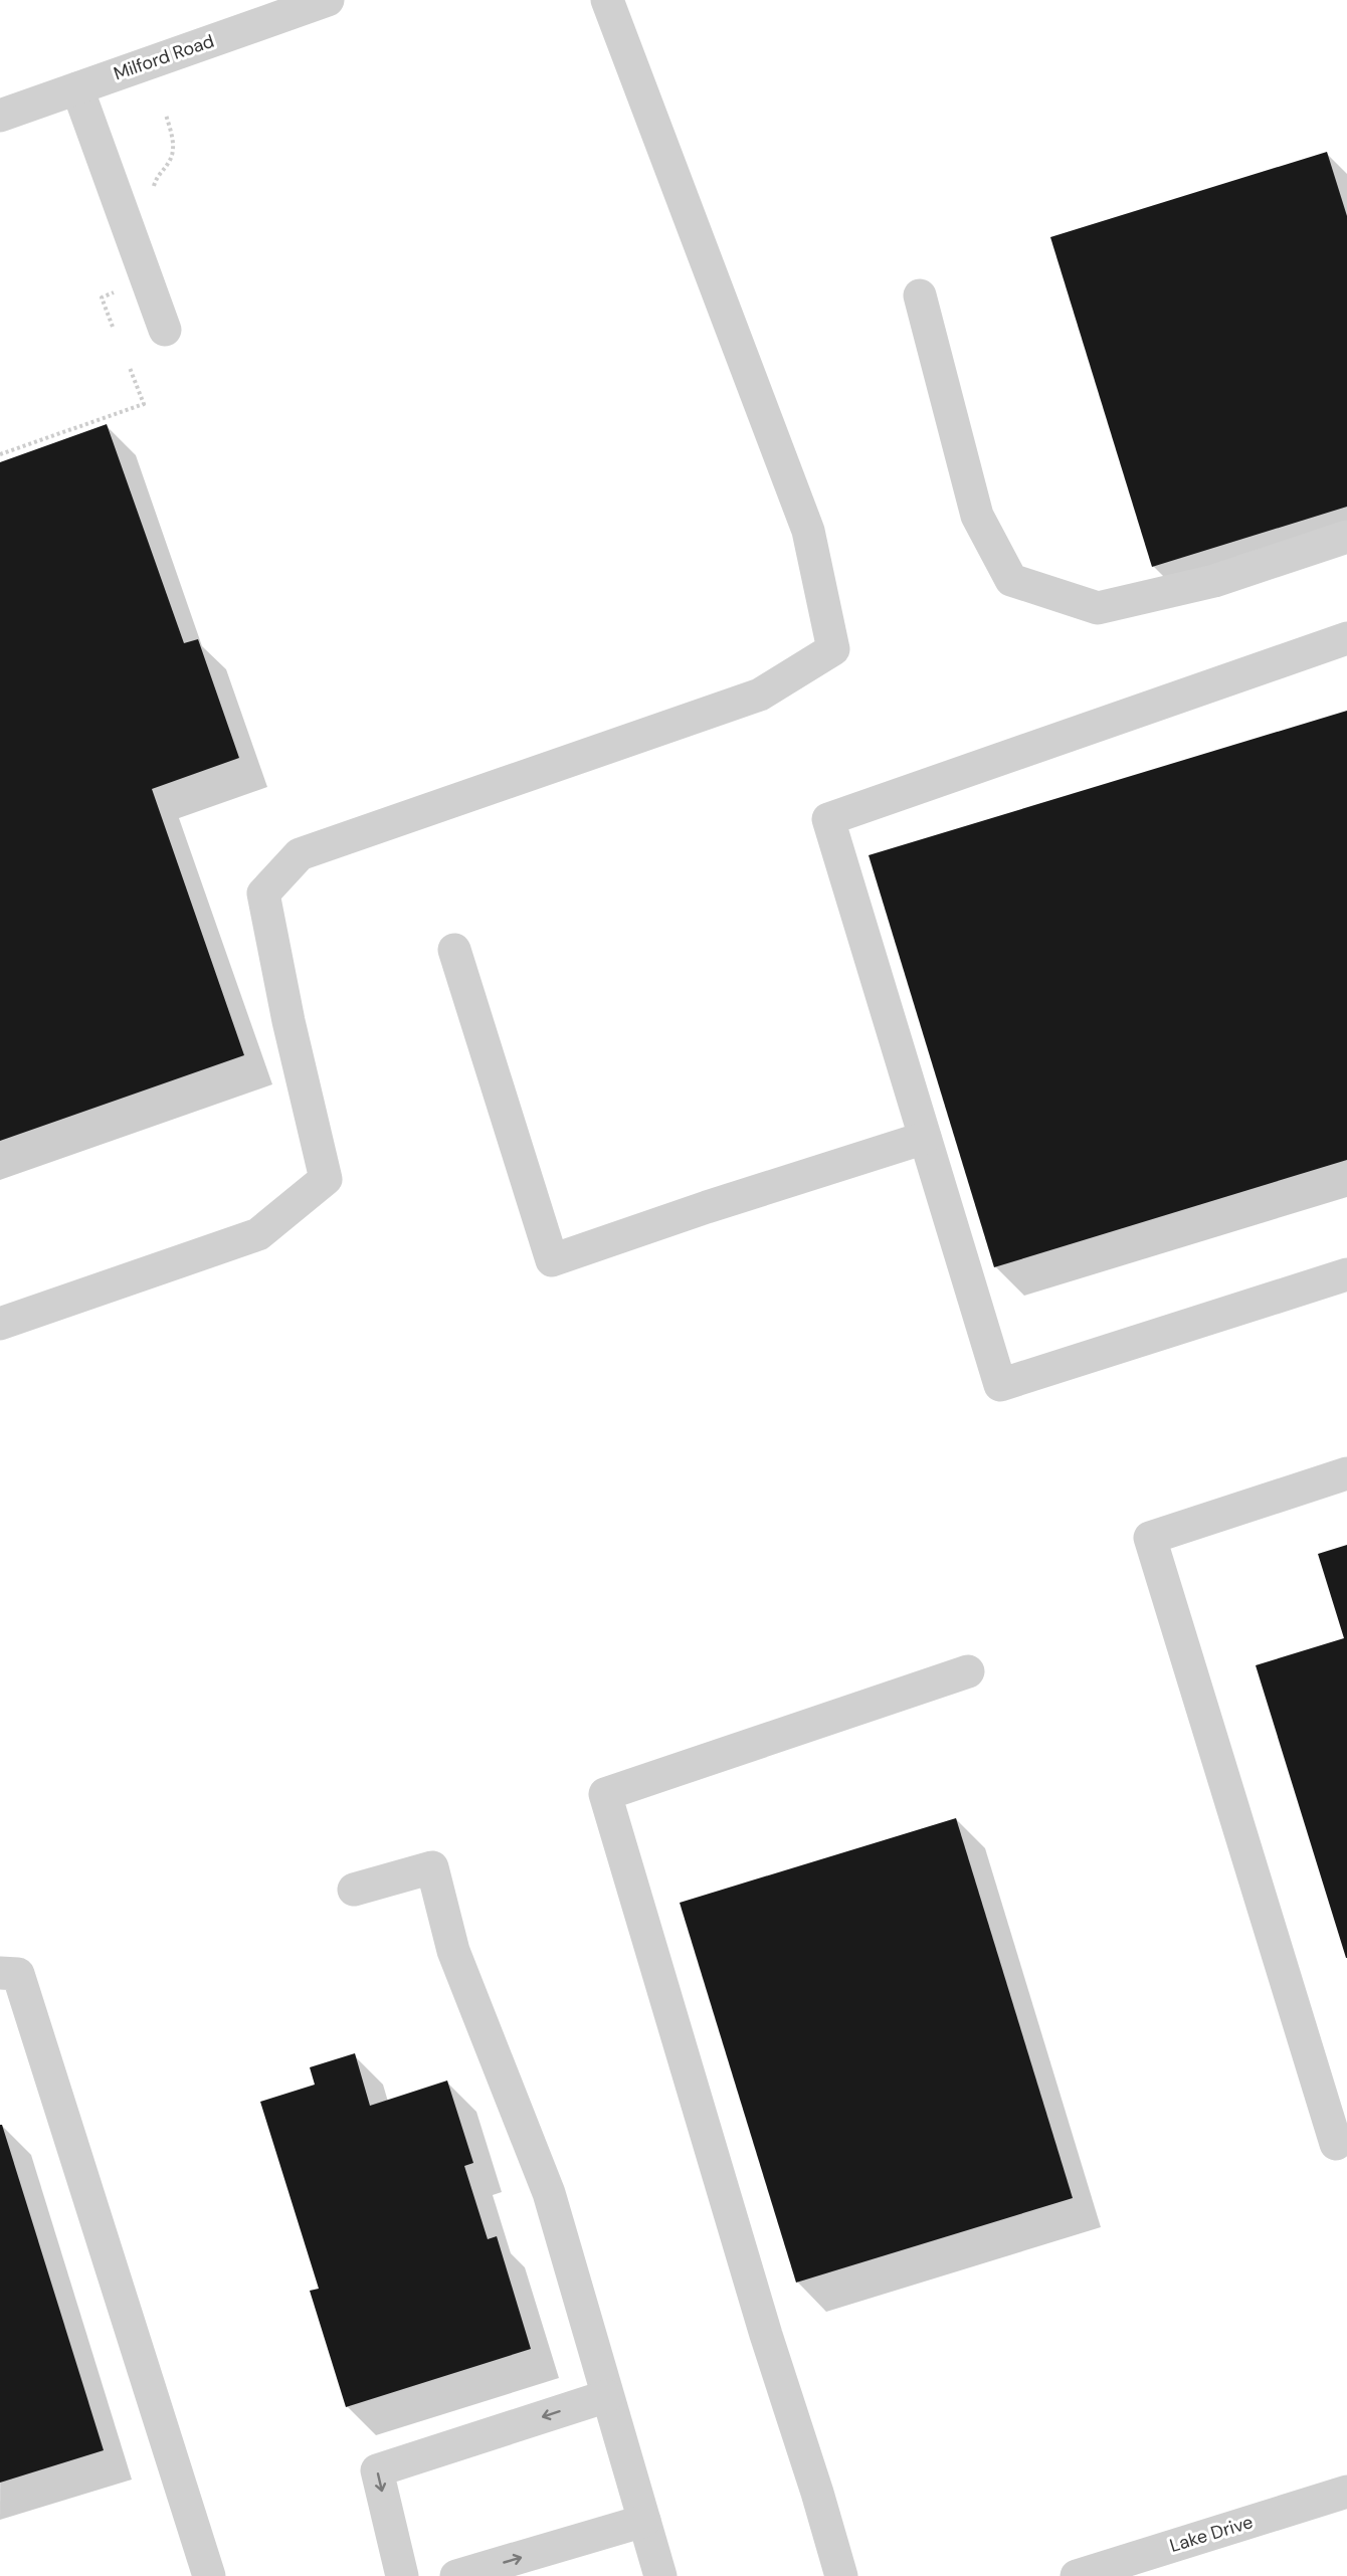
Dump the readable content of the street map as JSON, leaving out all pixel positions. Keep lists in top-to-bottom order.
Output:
{
  "streets": {
    "street": ["Milford Road", "Lake Drive"]
  }
}
